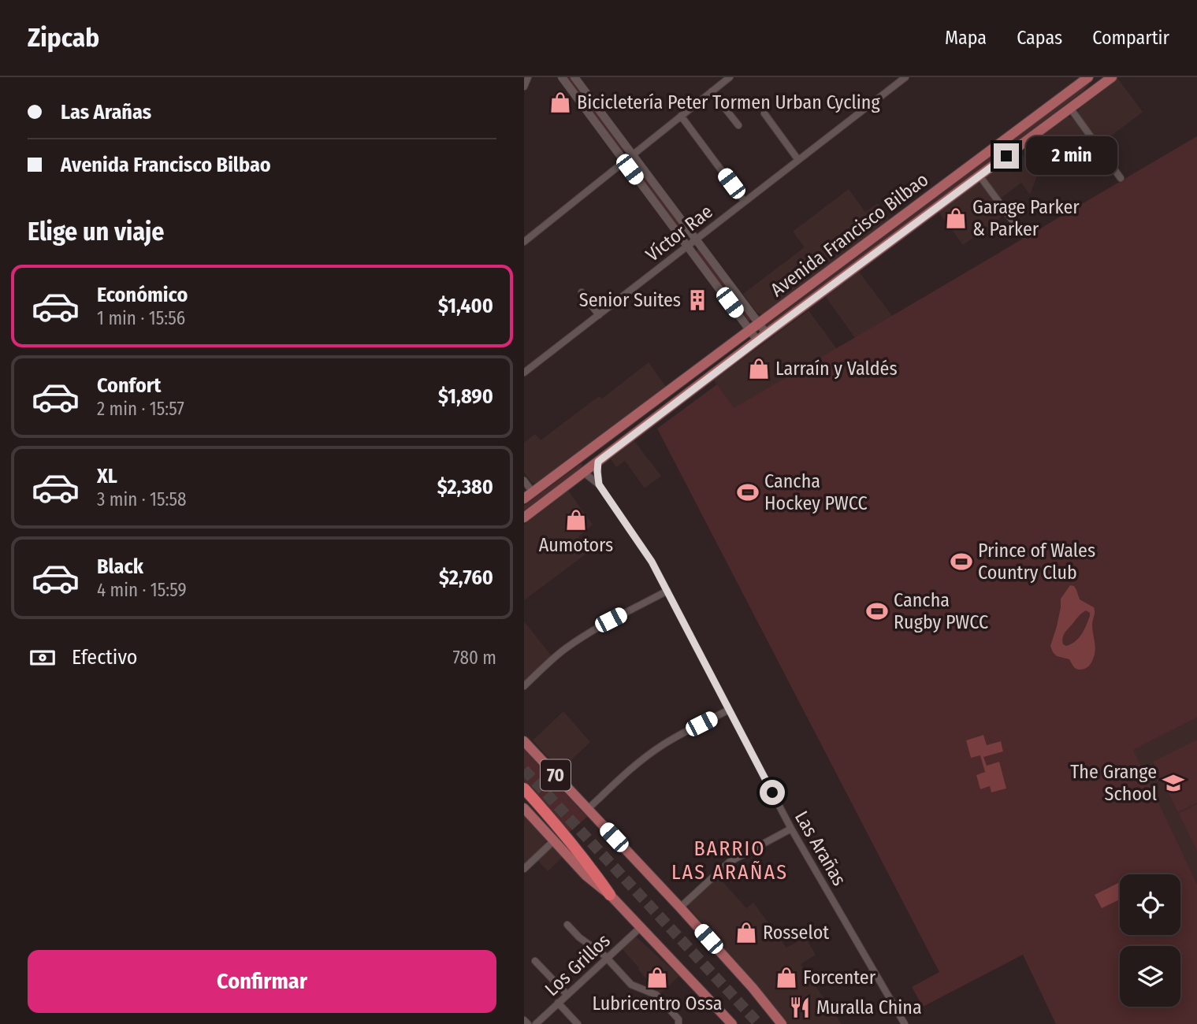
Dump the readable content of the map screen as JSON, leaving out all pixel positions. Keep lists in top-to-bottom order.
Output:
{
  "streets": {
    "main road": ["Avenida Francisco Bilbao", "70"],
    "street": ["Víctor Rae", "Las Arañas", "Los Grillos"]
  },
  "crossings": [
    ["Avenida Francisco Bilbao", "Las Arañas"]
  ],
  "districts": ["BARRIO LAS ARAÑAS"],
  "places": {
    "shop": [
      "Bicicletería Peter Tormen Urban Cycling",
      "Garage Parker & Parker",
      "Larraín y Valdés",
      "Aumotors",
      "Rosselot",
      "Lubricentro Ossa",
      "Forcenter"
    ],
    "building": ["Senior Suites"],
    "sports": ["Cancha Hockey PWCC", "Prince of Wales Country Club", "Cancha Rugby PWCC"],
    "school or university": ["The Grange School"],
    "restaurant": ["Muralla China"]
  },
  "page": {
    "header": "Zipcab",
    "nav": ["Mapa", "Capas", "Compartir"],
    "banner": ["Las Arañas", "Avenida Francisco Bilbao"],
    "bubble": "2 min",
    "heading": "Elige un viaje",
    "list": [
      {
        "name": "Económico",
        "note": "1 min · 15:56",
        "value": "$1,400"
      },
      {
        "name": "Confort",
        "note": "2 min · 15:57",
        "value": "$1,890"
      },
      {
        "name": "XL",
        "note": "3 min · 15:58",
        "value": "$2,380"
      },
      {
        "name": "Black",
        "note": "4 min · 15:59",
        "value": "$2,760"
      }
    ],
    "pay": ["Efectivo", "780 m"],
    "buttons": "Confirmar"
  }
}
